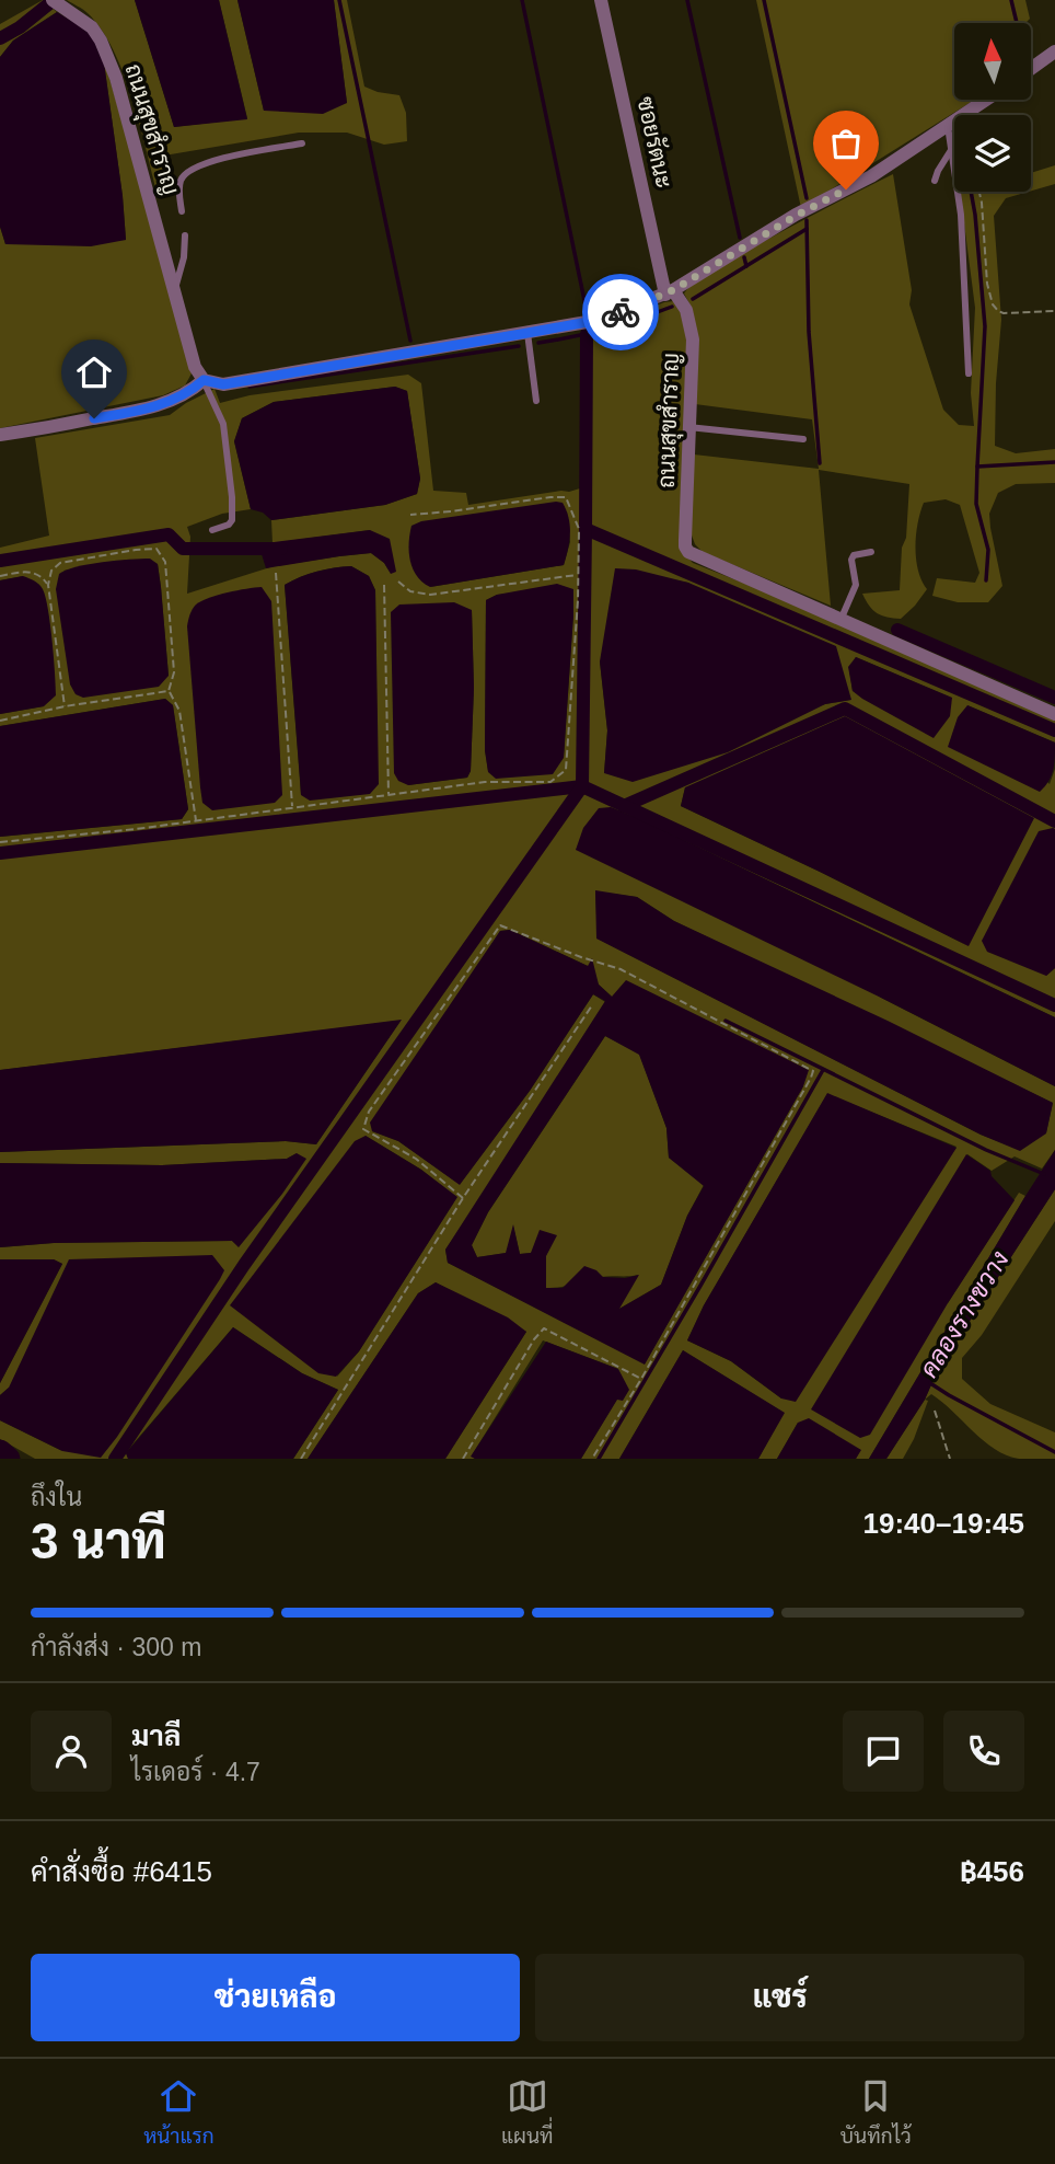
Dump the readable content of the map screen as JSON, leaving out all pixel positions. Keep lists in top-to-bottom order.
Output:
{
  "streets": {
    "street": ["ถนนสุขสำราญ", "ซอยรัตนะ"]
  },
  "crossings": [
    ["ถนนสุขสำราญ", "ซอยรัตนะ"]
  ],
  "water": ["คลองรางขวาง"],
  "north": "top",
  "page": {
    "heading": ["3 นาที", "ถึงใน", "19:40–19:45"],
    "panel": [
      "มาลี",
      "ไรเดอร์ · 4.7",
      "คำสั่งซื้อ #6415",
      "฿456"
    ],
    "bar": "กำลังส่ง · 300 m",
    "buttons": ["ช่วยเหลือ", "แชร์"],
    "tabs": ["หน้าแรก", "แผนที่", "บันทึกไว้"]
  }
}
